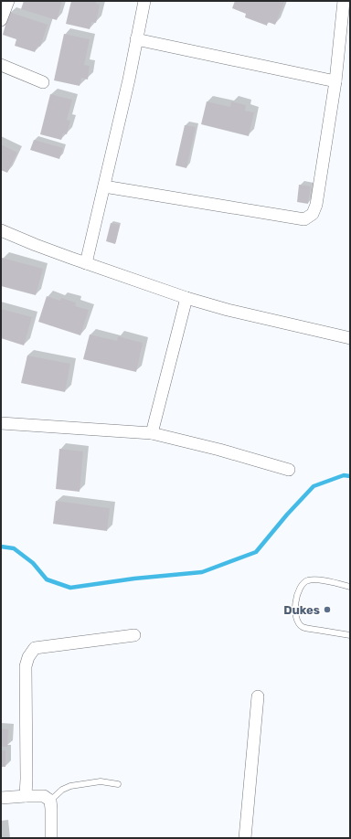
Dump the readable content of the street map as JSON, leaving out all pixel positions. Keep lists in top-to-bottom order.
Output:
{
  "places": ["Dukes"]
}
